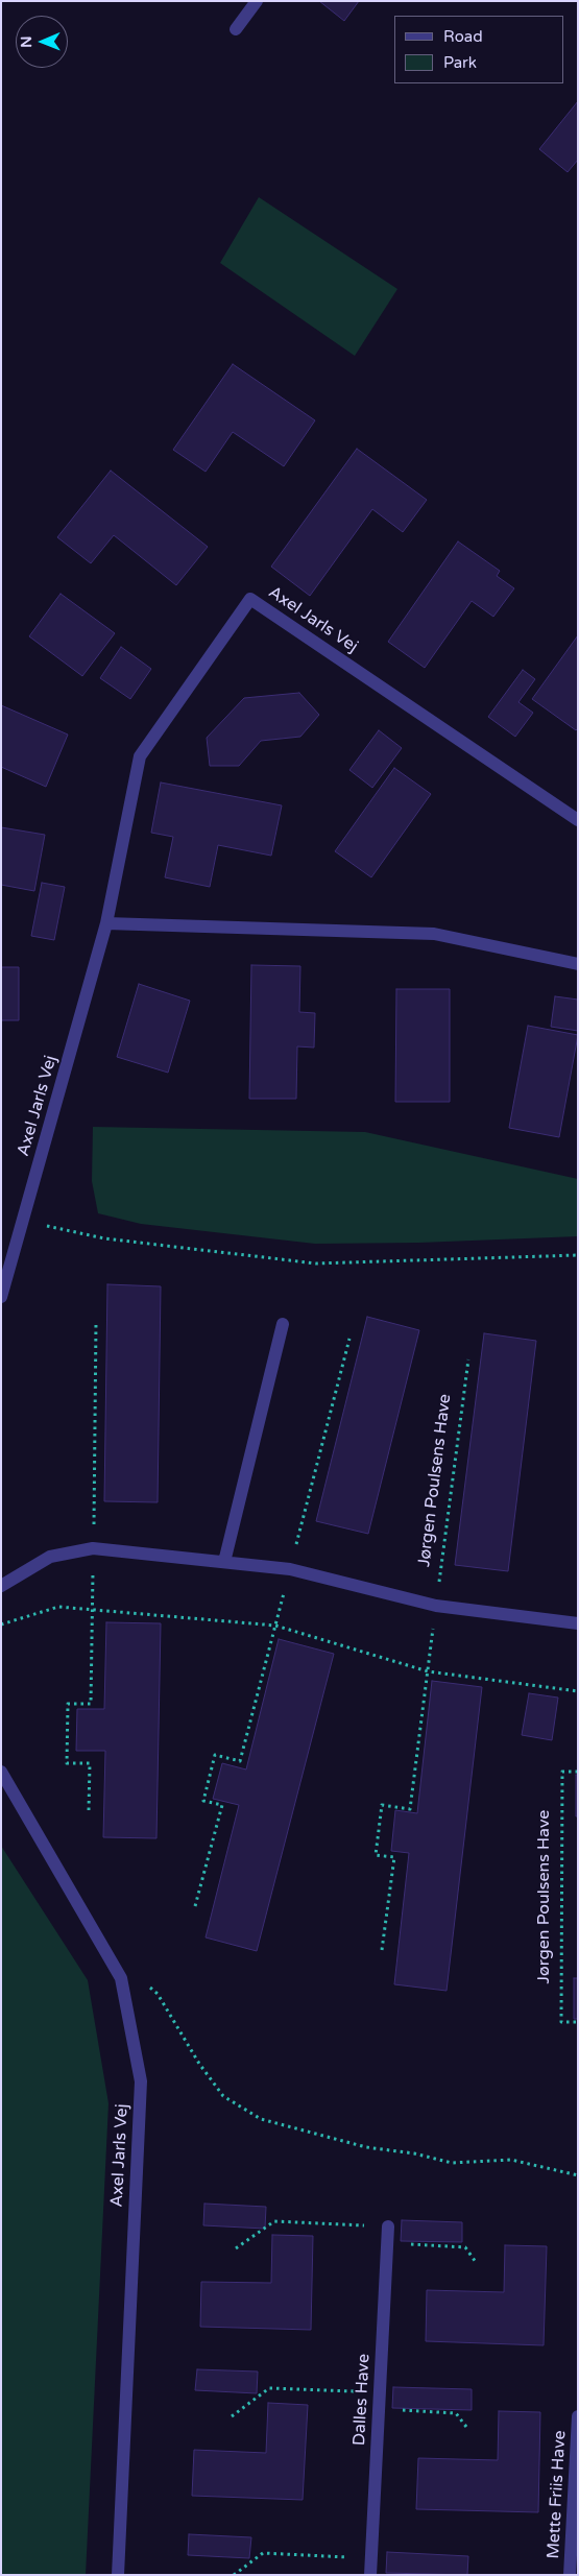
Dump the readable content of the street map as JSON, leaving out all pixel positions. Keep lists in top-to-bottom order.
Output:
{
  "streets": {
    "street": ["Axel Jarls Vej", "Dalles Have", "Mette Friis Have"],
    "path": ["Jørgen Poulsens Have"]
  },
  "legend": ["Road", "Park"],
  "north": "left"
}
